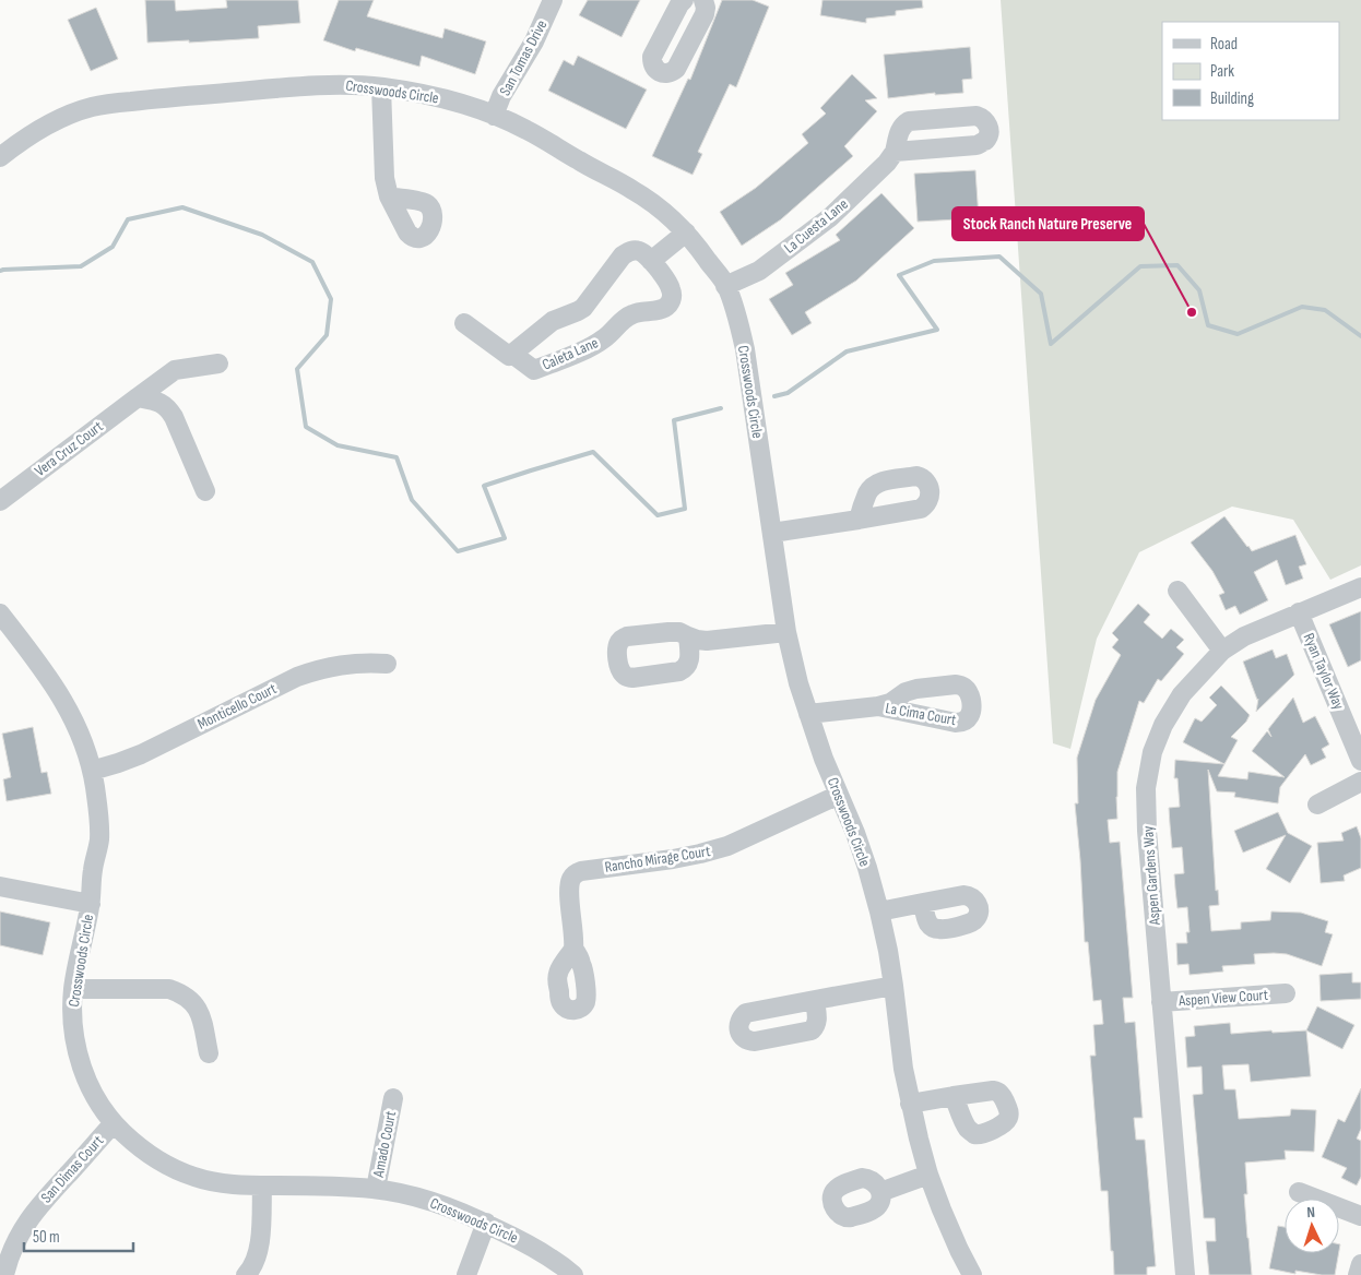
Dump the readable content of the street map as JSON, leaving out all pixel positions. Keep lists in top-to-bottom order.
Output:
{
  "streets": {
    "street": [
      "San Tomas Drive",
      "Crosswoods Circle",
      "La Cuesta Lane",
      "Caleta Lane",
      "Vera Cruz Court",
      "Ryan Taylor Way",
      "Monticello Court",
      "La Cima Court",
      "Rancho Mirage Court",
      "Aspen Gardens Way",
      "Aspen View Court",
      "Amado Court",
      "San Dimas Court"
    ]
  },
  "crossings": [
    ["San Tomas Drive", "Crosswoods Circle"],
    ["Crosswoods Circle", "La Cuesta Lane"],
    ["Crosswoods Circle", "Monticello Court"],
    ["Crosswoods Circle", "La Cima Court"],
    ["Crosswoods Circle", "Rancho Mirage Court"],
    ["Crosswoods Circle", "Amado Court"],
    ["Crosswoods Circle", "San Dimas Court"],
    ["Ryan Taylor Way", "Aspen Gardens Way"],
    ["Aspen Gardens Way", "Aspen View Court"]
  ],
  "places": ["Stock Ranch Nature Preserve"],
  "legend": ["Road", "Park", "Building"],
  "scale_bar": "50 m",
  "north": "top"
}
